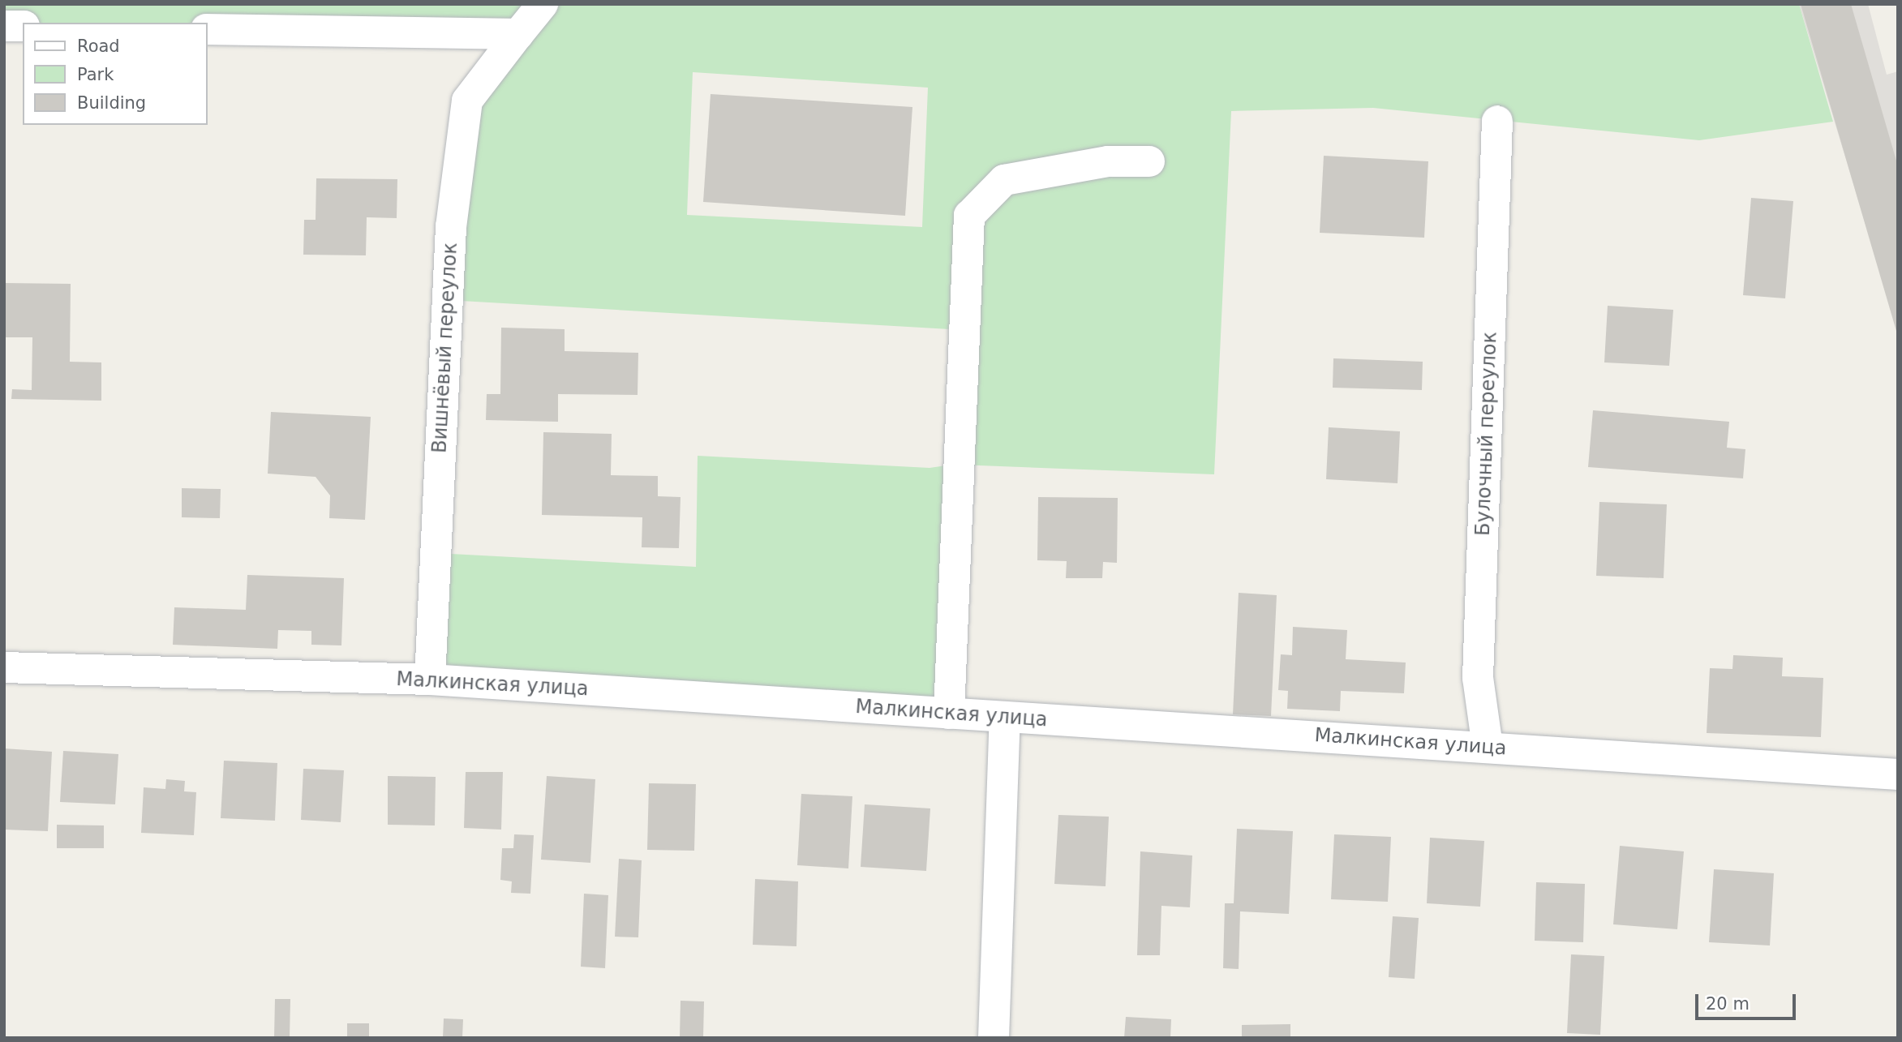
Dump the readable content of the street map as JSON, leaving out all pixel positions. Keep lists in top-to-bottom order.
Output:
{
  "streets": {
    "street": ["Вишнёвый переулок", "Булочный переулок", "Малкинская улица"]
  },
  "crossings": [
    ["Вишнёвый переулок", "Малкинская улица"],
    ["Булочный переулок", "Малкинская улица"]
  ],
  "legend": ["Road", "Park", "Building"],
  "scale_bar": "20 m"
}
